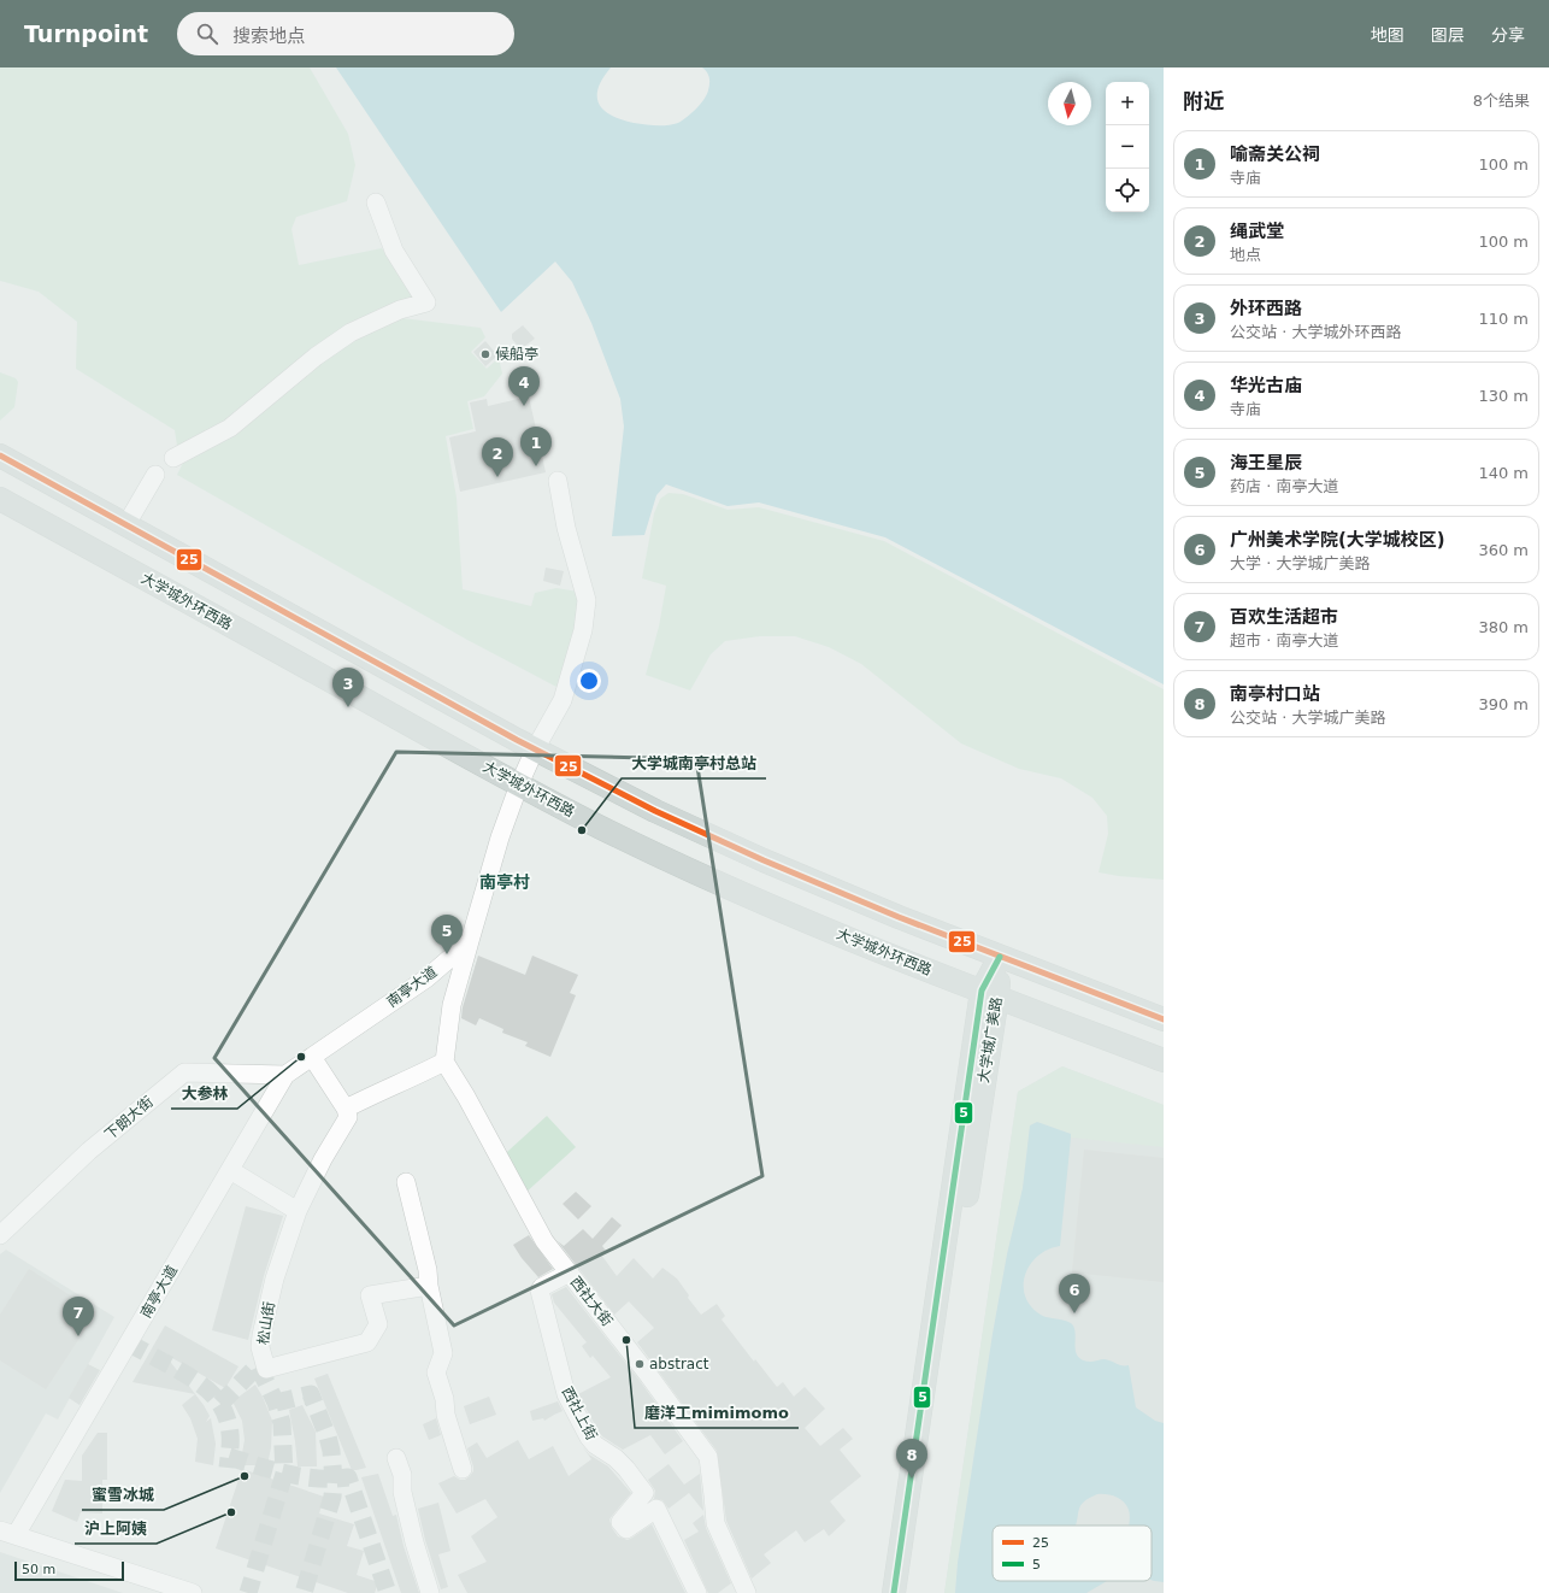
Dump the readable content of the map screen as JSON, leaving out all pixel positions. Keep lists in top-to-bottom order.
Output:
{
  "streets": {
    "main road": ["大学城外环西路", "大学城广美路"],
    "street": [
      "南亭大道",
      "下朗大街",
      "西社大街",
      "松山街",
      "西社上街"
    ]
  },
  "crossings": [
    ["大学城外环西路", "大学城广美路"],
    ["南亭大道", "下朗大街"],
    ["西社大街", "西社上街"]
  ],
  "districts": ["南亭村"],
  "places": [
    "候船亭",
    "大学城南亭村总站",
    "大参林",
    "磨洋工mimimomo",
    "abstract",
    "蜜雪冰城",
    "沪上阿姨"
  ],
  "lines": ["transit line 25", "transit line 5"],
  "legend": ["25", "5"],
  "scale_bar": "50 m",
  "north": "bottom",
  "page": {
    "header": "Turnpoint",
    "search": "搜索地点",
    "nav": ["地图", "图层", "分享"],
    "heading": ["附近", "8个结果"],
    "map_buttons": ["+", "−"],
    "list": [
      {
        "mark": "1",
        "name": "喻斋关公祠",
        "note": "寺庙",
        "value": "100 m"
      },
      {
        "mark": "2",
        "name": "绳武堂",
        "note": "地点",
        "value": "100 m"
      },
      {
        "mark": "3",
        "name": "外环西路",
        "note": "公交站 · 大学城外环西路",
        "value": "110 m"
      },
      {
        "mark": "4",
        "name": "华光古庙",
        "note": "寺庙",
        "value": "130 m"
      },
      {
        "mark": "5",
        "name": "海王星辰",
        "note": "药店 · 南亭大道",
        "value": "140 m"
      },
      {
        "mark": "6",
        "name": "广州美术学院(大学城校区)",
        "note": "大学 · 大学城广美路",
        "value": "360 m"
      },
      {
        "mark": "7",
        "name": "百欢生活超市",
        "note": "超市 · 南亭大道",
        "value": "380 m"
      },
      {
        "mark": "8",
        "name": "南亭村口站",
        "note": "公交站 · 大学城广美路",
        "value": "390 m"
      }
    ],
    "pins": [
      "4",
      "1",
      "2",
      "3",
      "5",
      "6",
      "7",
      "8"
    ],
    "scale": "50 m"
  }
}
